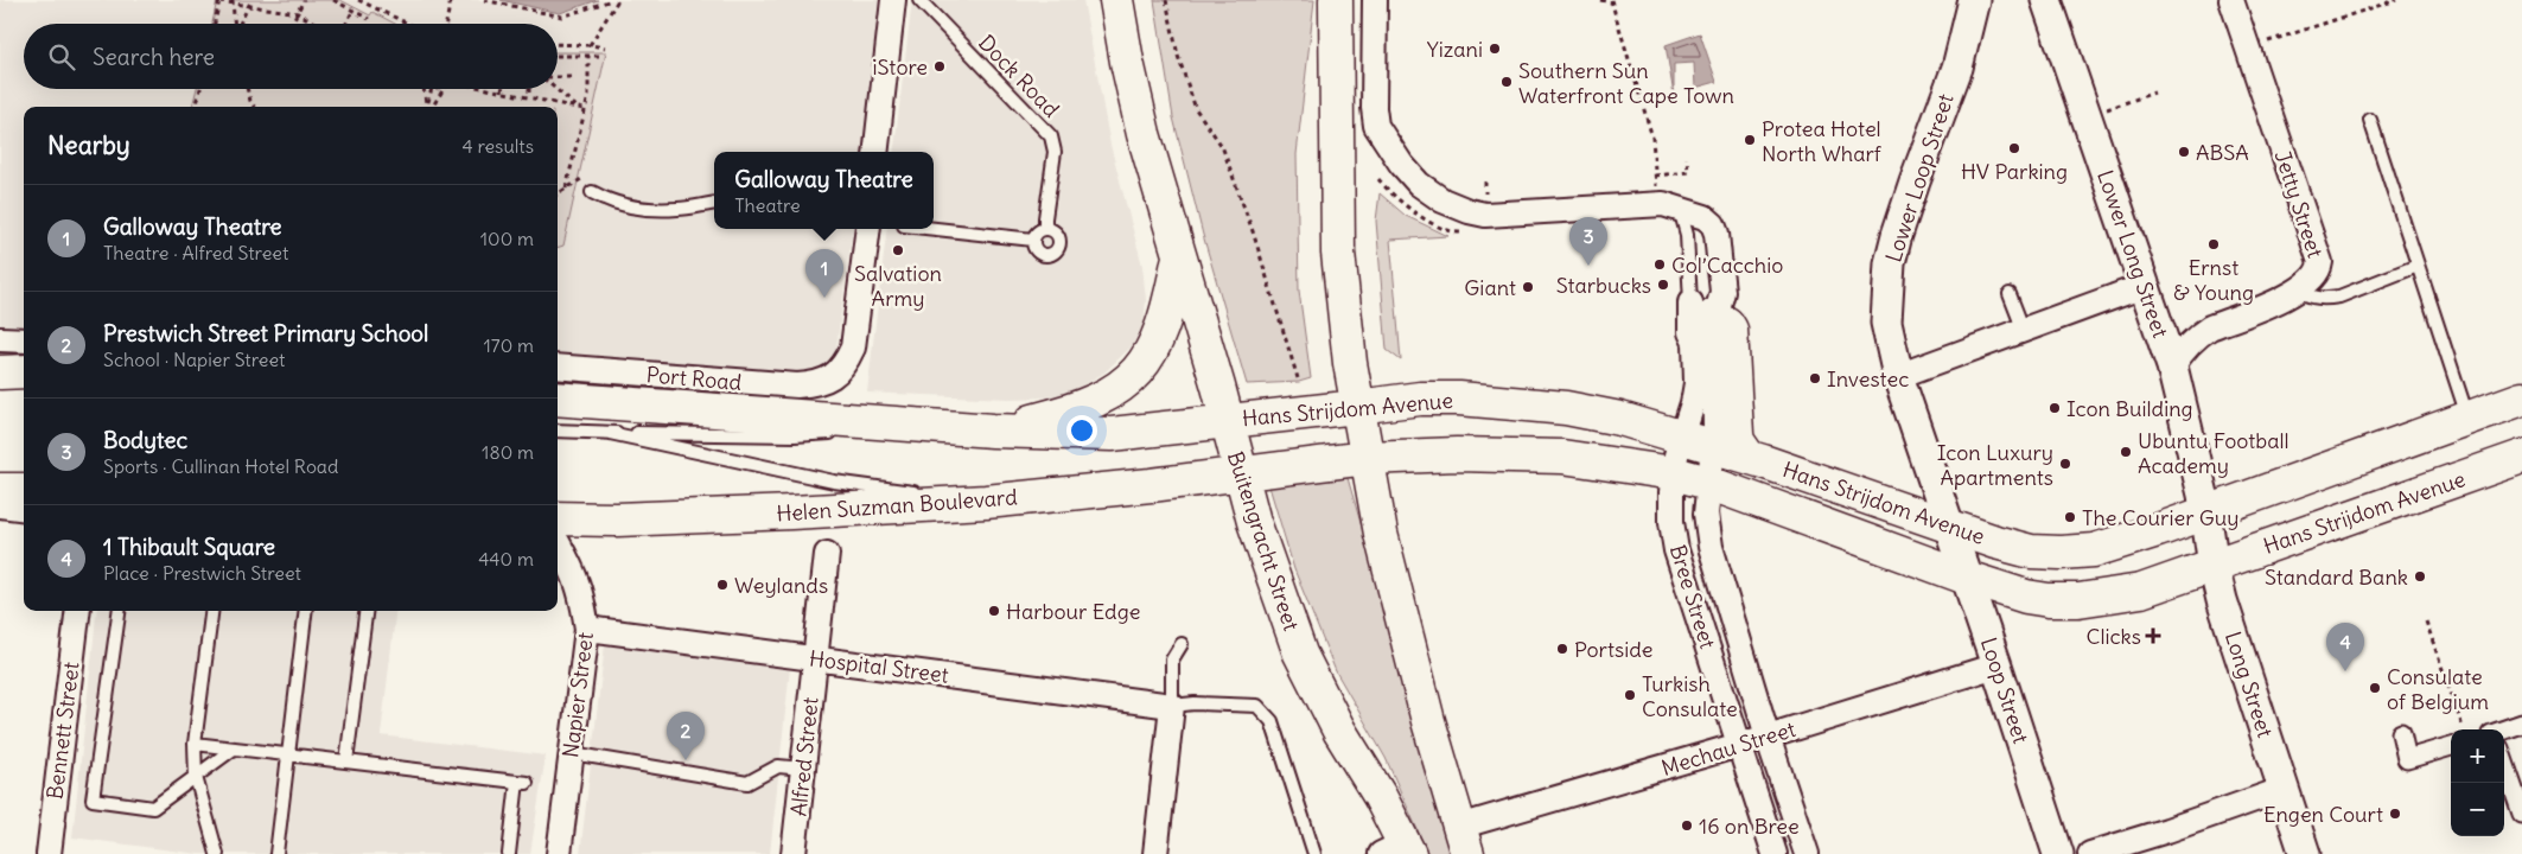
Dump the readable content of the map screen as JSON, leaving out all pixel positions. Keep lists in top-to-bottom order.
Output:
{
  "streets": {
    "main road": ["Hans Strijdom Avenue", "Helen Suzman Boulevard", "Buitengracht Street"],
    "street": [
      "Lower Loop Street",
      "Jetty Street",
      "Lower Long Street",
      "Port Road",
      "Bree Street",
      "Hospital Street",
      "Long Street",
      "Loop Street",
      "Napier Street",
      "Bennett Street",
      "Mechau Street",
      "Alfred Street"
    ],
    "lane": ["Dock Road"]
  },
  "crossings": [
    ["Lower Loop Street", "Hans Strijdom Avenue"],
    ["Lower Loop Street", "Loop Street"],
    ["Jetty Street", "Lower Long Street"],
    ["Lower Long Street", "Hans Strijdom Avenue"],
    ["Lower Long Street", "Long Street"],
    ["Hans Strijdom Avenue", "Helen Suzman Boulevard"],
    ["Hans Strijdom Avenue", "Buitengracht Street"],
    ["Hans Strijdom Avenue", "Bree Street"],
    ["Hans Strijdom Avenue", "Long Street"],
    ["Hans Strijdom Avenue", "Loop Street"],
    ["Helen Suzman Boulevard", "Buitengracht Street"],
    ["Bree Street", "Mechau Street"],
    ["Hospital Street", "Napier Street"],
    ["Hospital Street", "Alfred Street"],
    ["Loop Street", "Mechau Street"]
  ],
  "places": {
    "other": [
      "Yizani",
      "iStore",
      "Southern Sun Waterfront Cape Town",
      "Protea Hotel North Wharf",
      "HV Parking",
      "ABSA",
      "Ernst & Young",
      "Salvation Army",
      "Col’Cacchio",
      "Starbucks",
      "Giant",
      "Investec",
      "Icon Building",
      "Ubuntu Football Academy",
      "Icon Luxury Apartments",
      "The Courier Guy",
      "Standard Bank",
      "Weylands",
      "Harbour Edge",
      "Portside",
      "Consulate of Belgium",
      "Turkish Consulate",
      "Engen Court",
      "16 on Bree"
    ],
    "health": ["Clicks"]
  },
  "page": {
    "search": "Search here",
    "heading": ["Nearby", "4 results"],
    "popup": ["Galloway Theatre", "Theatre"],
    "list": [
      {
        "mark": "1",
        "name": "Galloway Theatre",
        "note": "Theatre · Alfred Street",
        "value": "100 m"
      },
      {
        "mark": "2",
        "name": "Prestwich Street Primary School",
        "note": "School · Napier Street",
        "value": "170 m"
      },
      {
        "mark": "3",
        "name": "Bodytec",
        "note": "Sports · Cullinan Hotel Road",
        "value": "180 m"
      },
      {
        "mark": "4",
        "name": "1 Thibault Square",
        "note": "Place · Prestwich Street",
        "value": "440 m"
      }
    ],
    "pins": [
      "3",
      "1",
      "4",
      "2"
    ],
    "map_buttons": ["+", "−"]
  }
}
